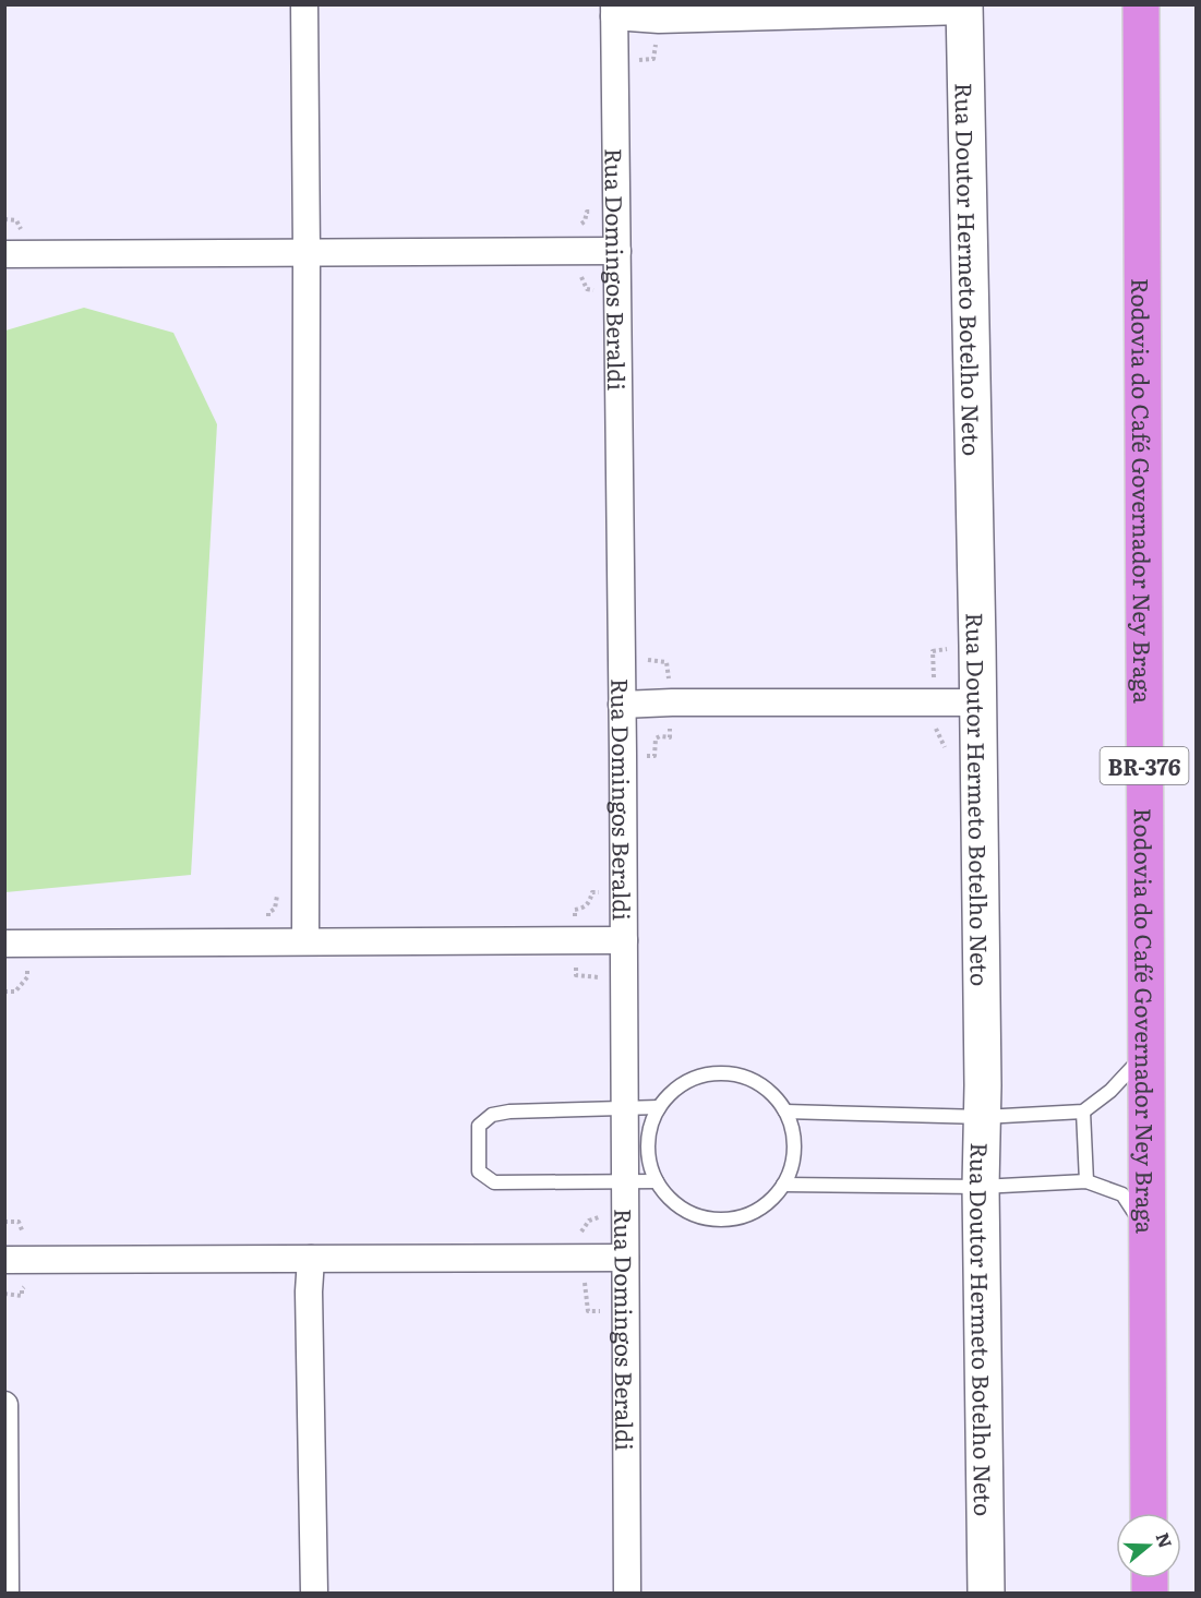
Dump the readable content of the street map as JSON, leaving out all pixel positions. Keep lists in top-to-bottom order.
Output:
{
  "streets": {
    "highway": ["Rodovia do Café Governador Ney Braga", "BR-376"],
    "street": ["Rua Domingos Beraldi", "Rua Doutor Hermeto Botelho Neto"]
  },
  "north": "right"
}
